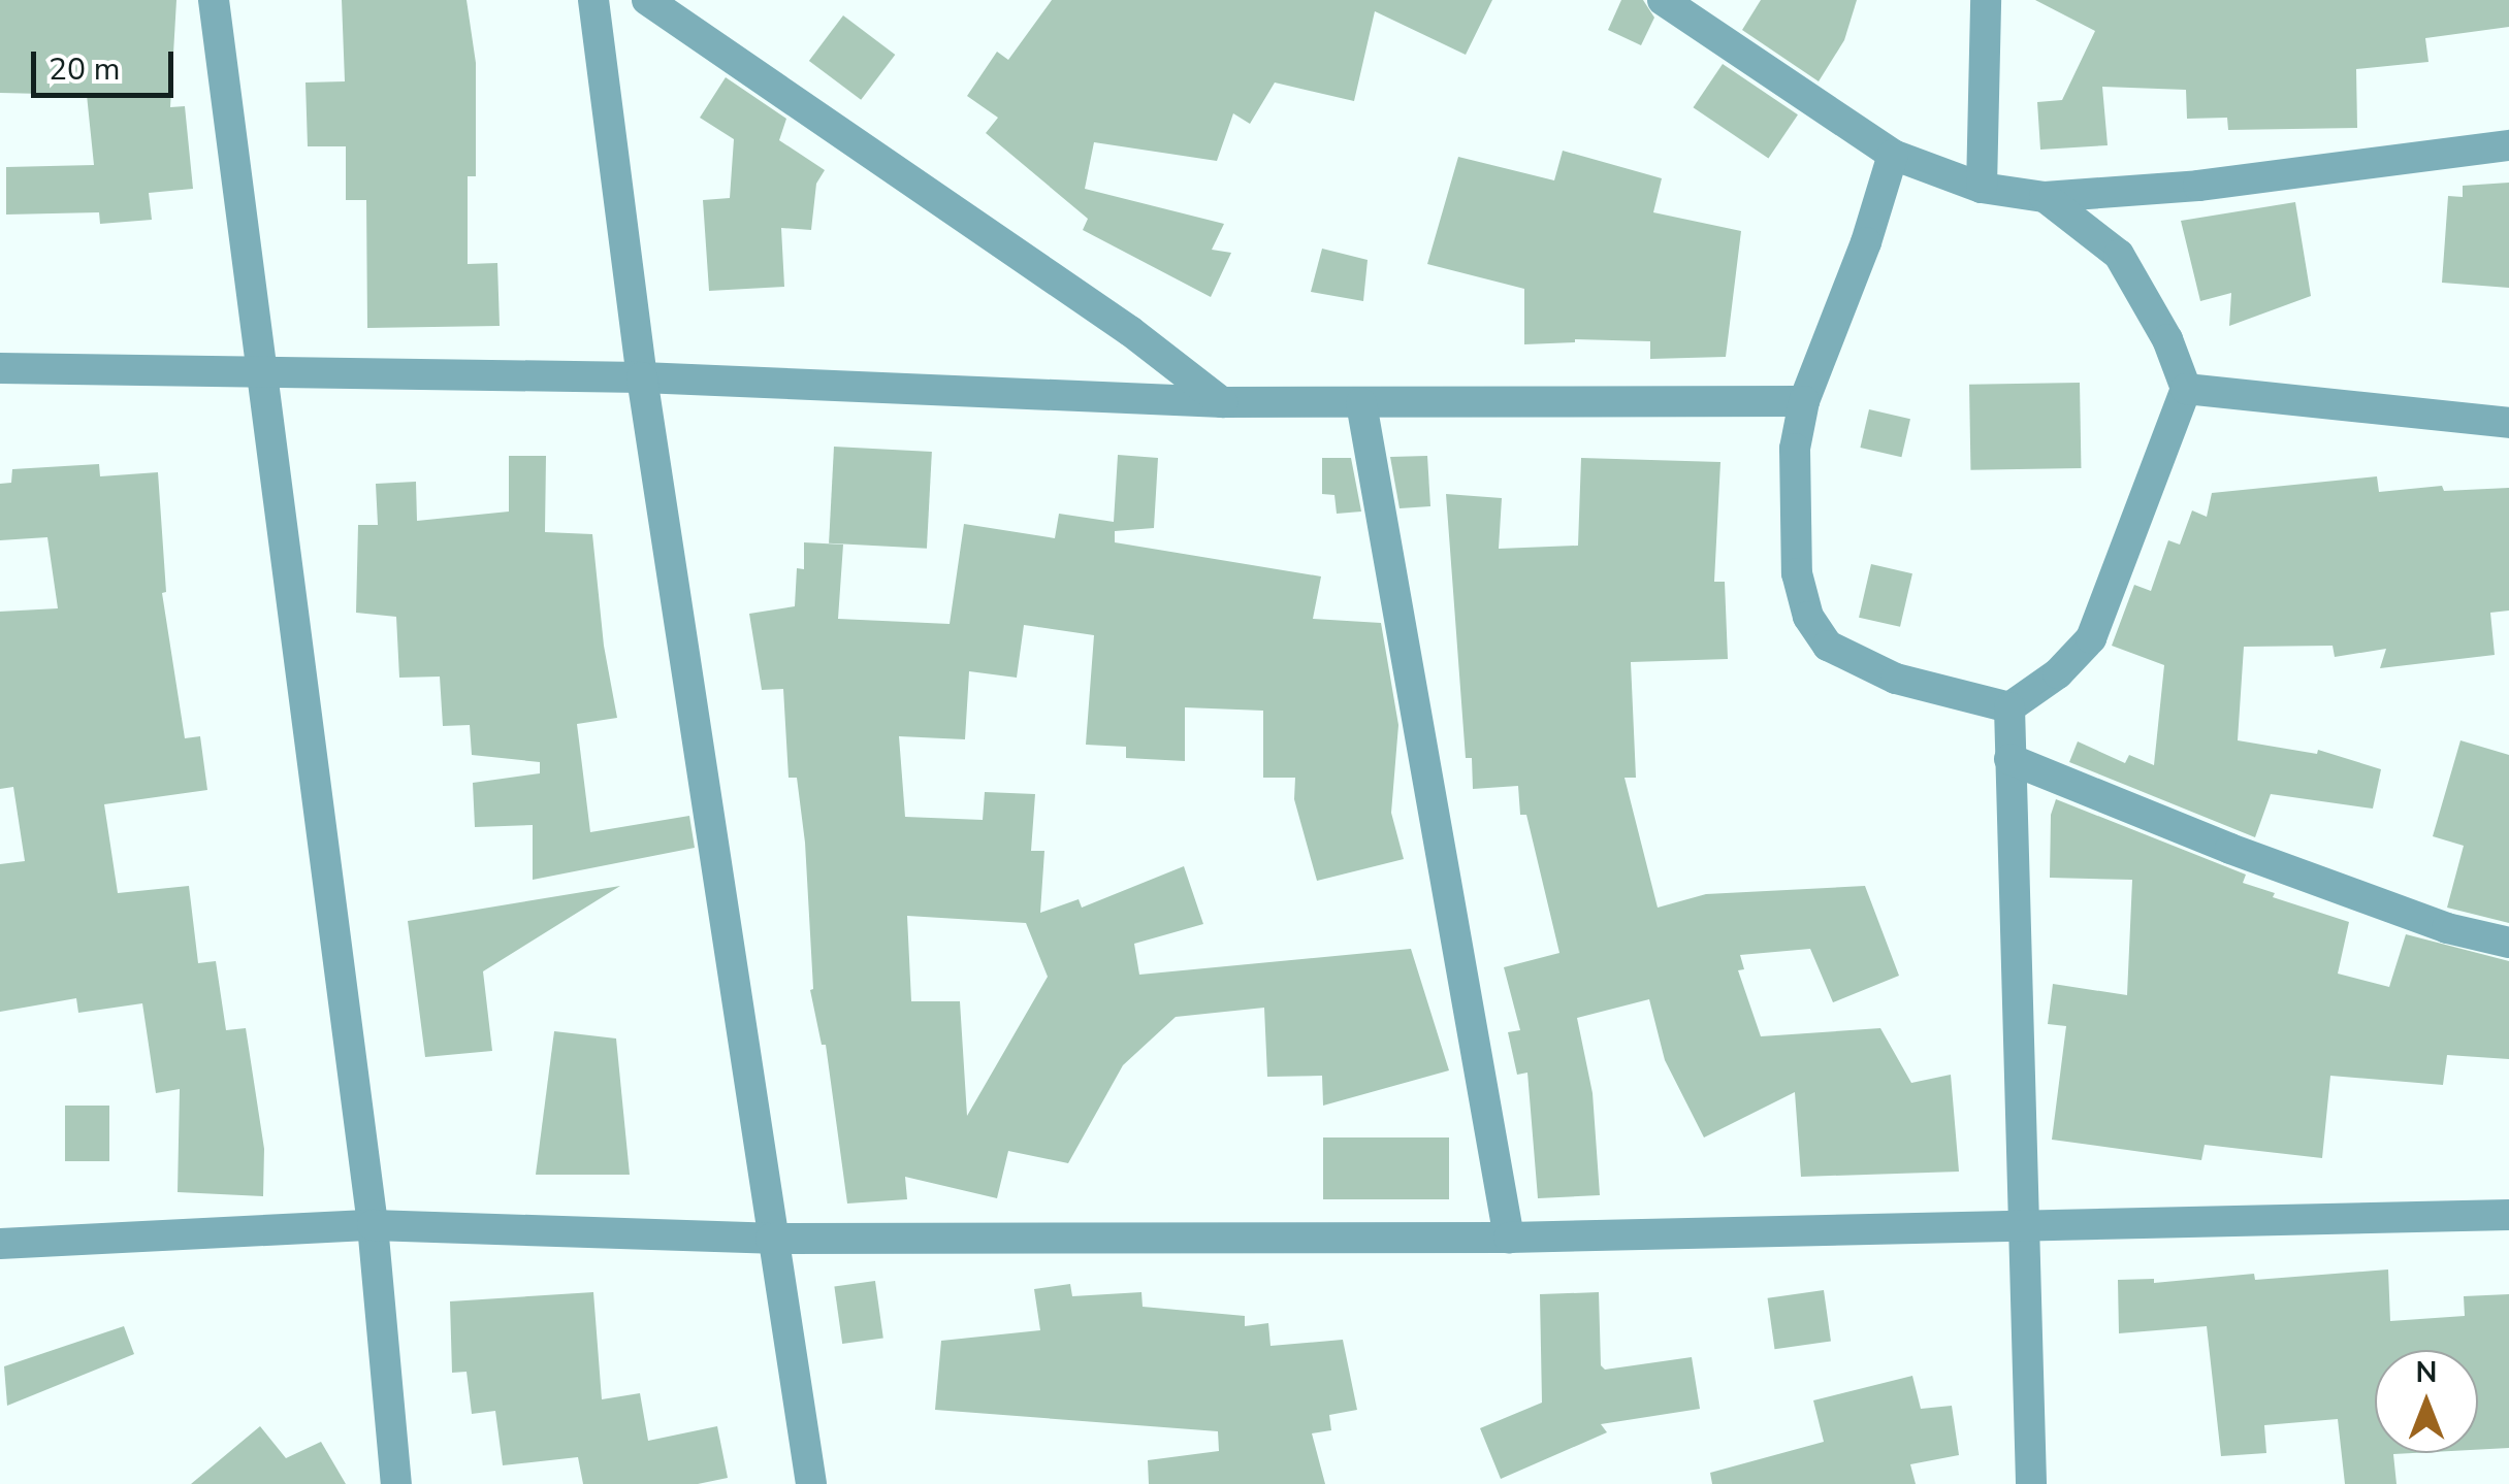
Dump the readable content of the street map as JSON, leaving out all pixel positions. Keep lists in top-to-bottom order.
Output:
{
  "scale_bar": "20 m",
  "north": "top"
}
